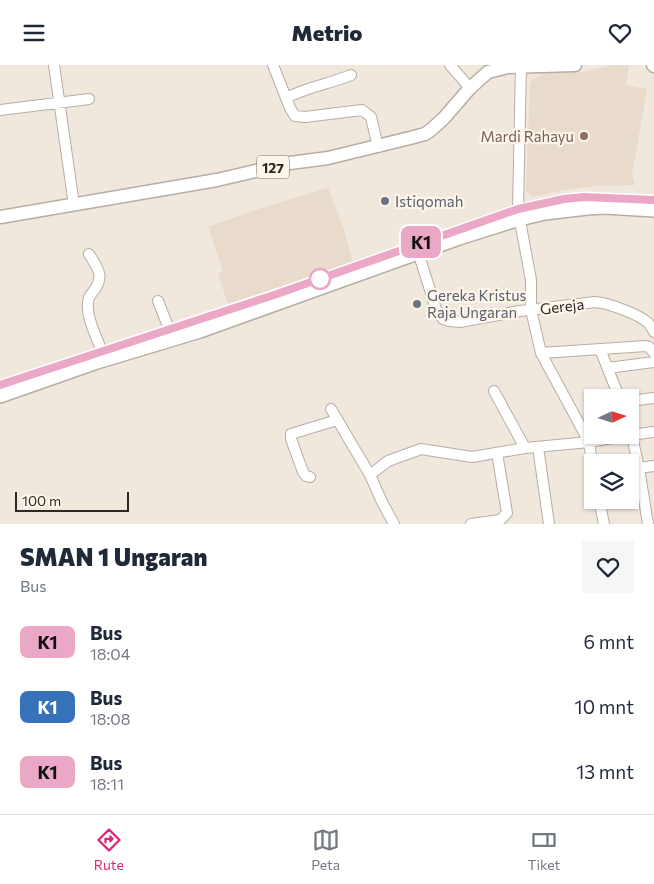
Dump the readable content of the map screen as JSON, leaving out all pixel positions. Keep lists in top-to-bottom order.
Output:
{
  "streets": {
    "main road": ["127"],
    "street": ["Gereja"]
  },
  "places": ["Mardi Rahayu", "Istiqomah", "Gereka Kristus Raja Ungaran"],
  "lines": ["bus line K1"],
  "scale_bar": "100 m",
  "north": "right",
  "page": {
    "header": "Metrio",
    "on_map": "K1",
    "scale": "100 m",
    "heading": ["SMAN 1 Ungaran", "Bus"],
    "list": [
      {
        "mark": "K1",
        "name": "Bus",
        "note": "18:04",
        "value": "6 mnt"
      },
      {
        "mark": "K1",
        "name": "Bus",
        "note": "18:08",
        "value": "10 mnt"
      },
      {
        "mark": "K1",
        "name": "Bus",
        "note": "18:11",
        "value": "13 mnt"
      }
    ],
    "tabs": ["Rute", "Peta", "Tiket"]
  }
}
